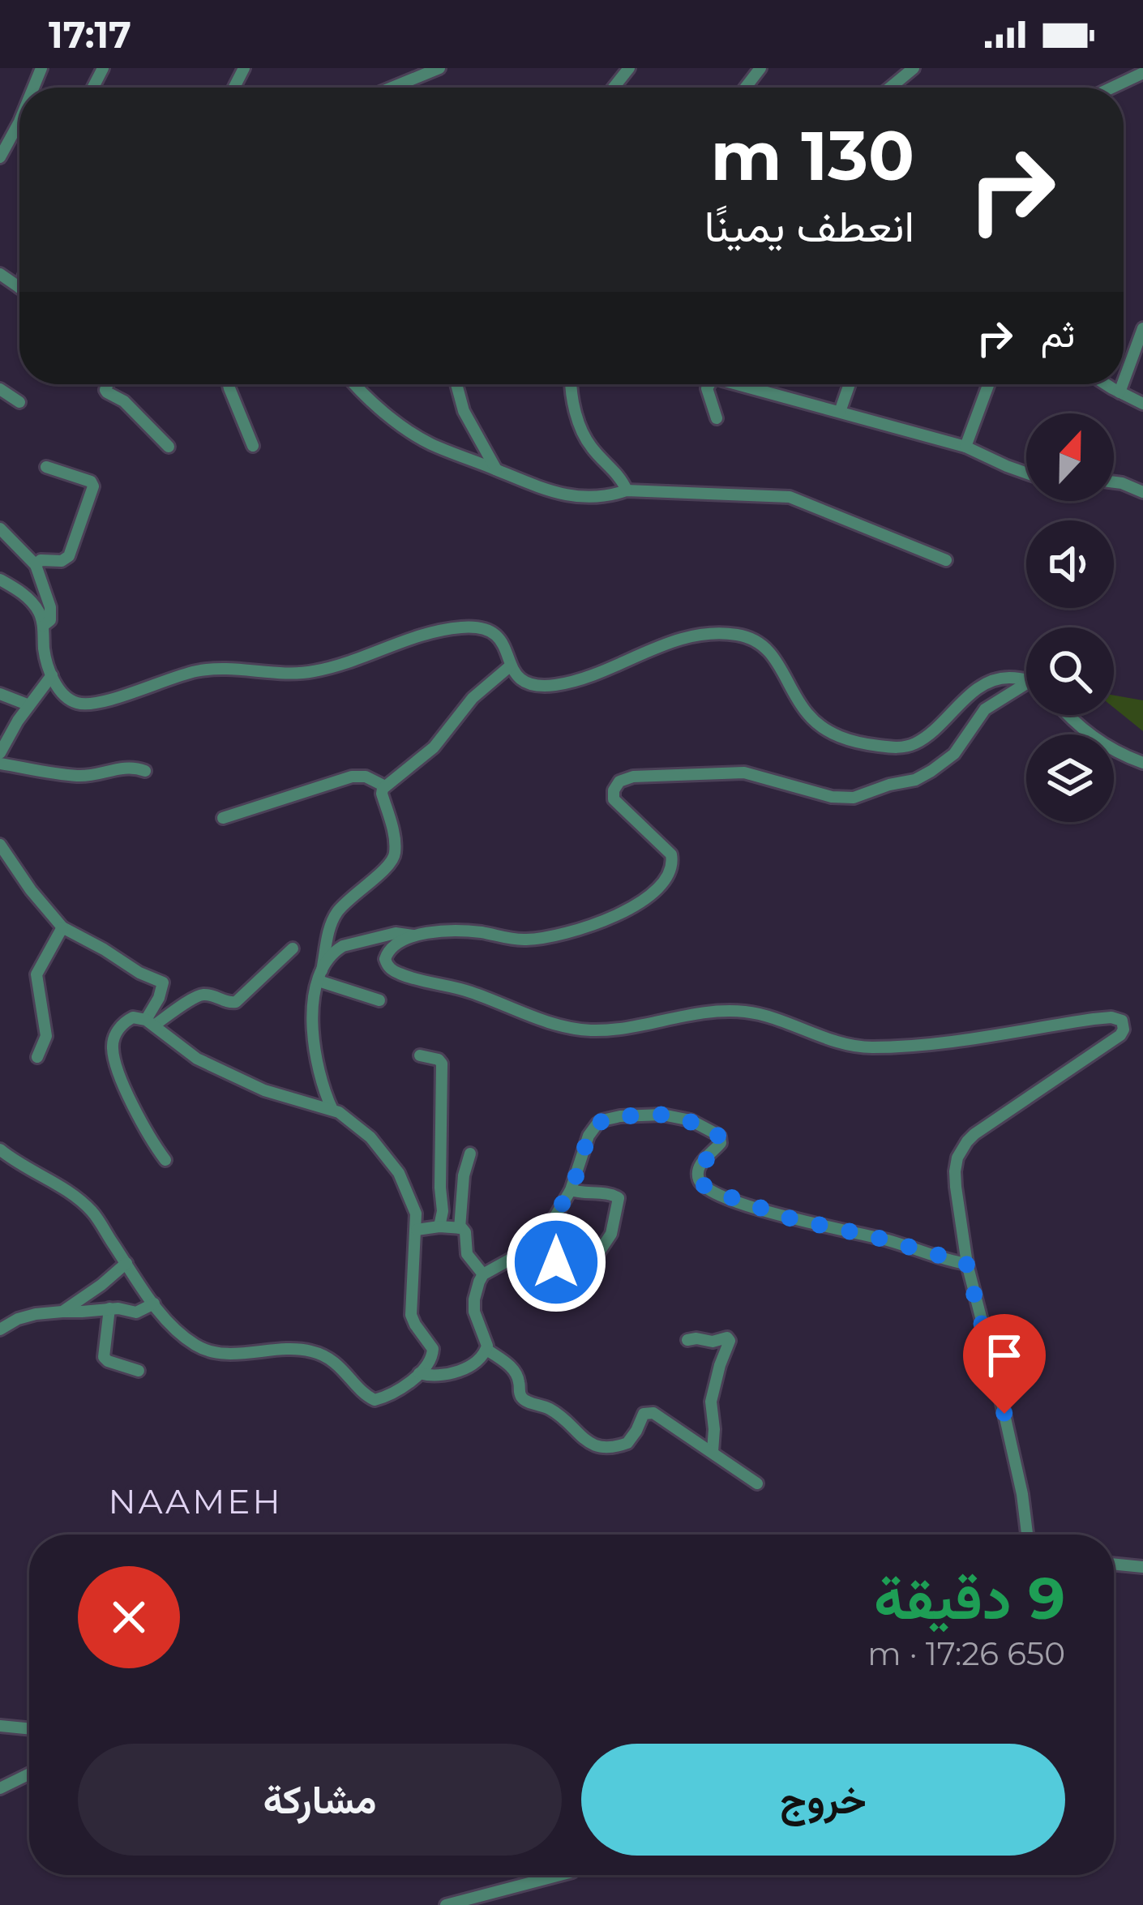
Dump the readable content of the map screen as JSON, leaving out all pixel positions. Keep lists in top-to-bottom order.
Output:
{
  "districts": ["NAAMEH"],
  "north": "top",
  "page": {
    "status": "17:17",
    "turn": ["130 m", "انعطف يمينًا"],
    "then": "ثم",
    "heading": ["9 دقيقة", "650 m · 17:26"],
    "buttons": ["خروج", "مشاركة"]
  }
}
